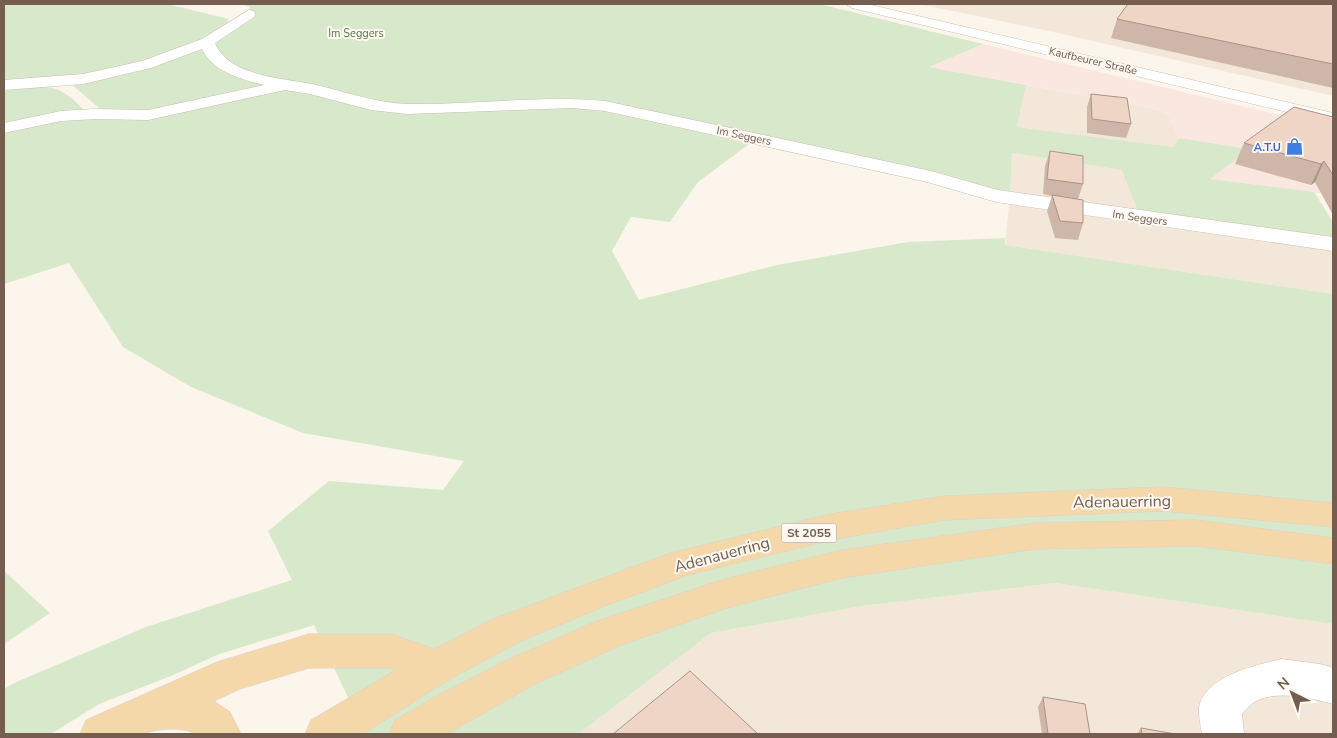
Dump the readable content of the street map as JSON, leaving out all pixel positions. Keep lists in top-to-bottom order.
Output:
{
  "streets": {
    "main road": ["Adenauerring", "St 2055"],
    "street": ["Kaufbeurer Straße", "Im Seggers"]
  },
  "parks": ["Im Seggers"],
  "places": {
    "shop": ["A.T.U"]
  },
  "north": "top left"
}
